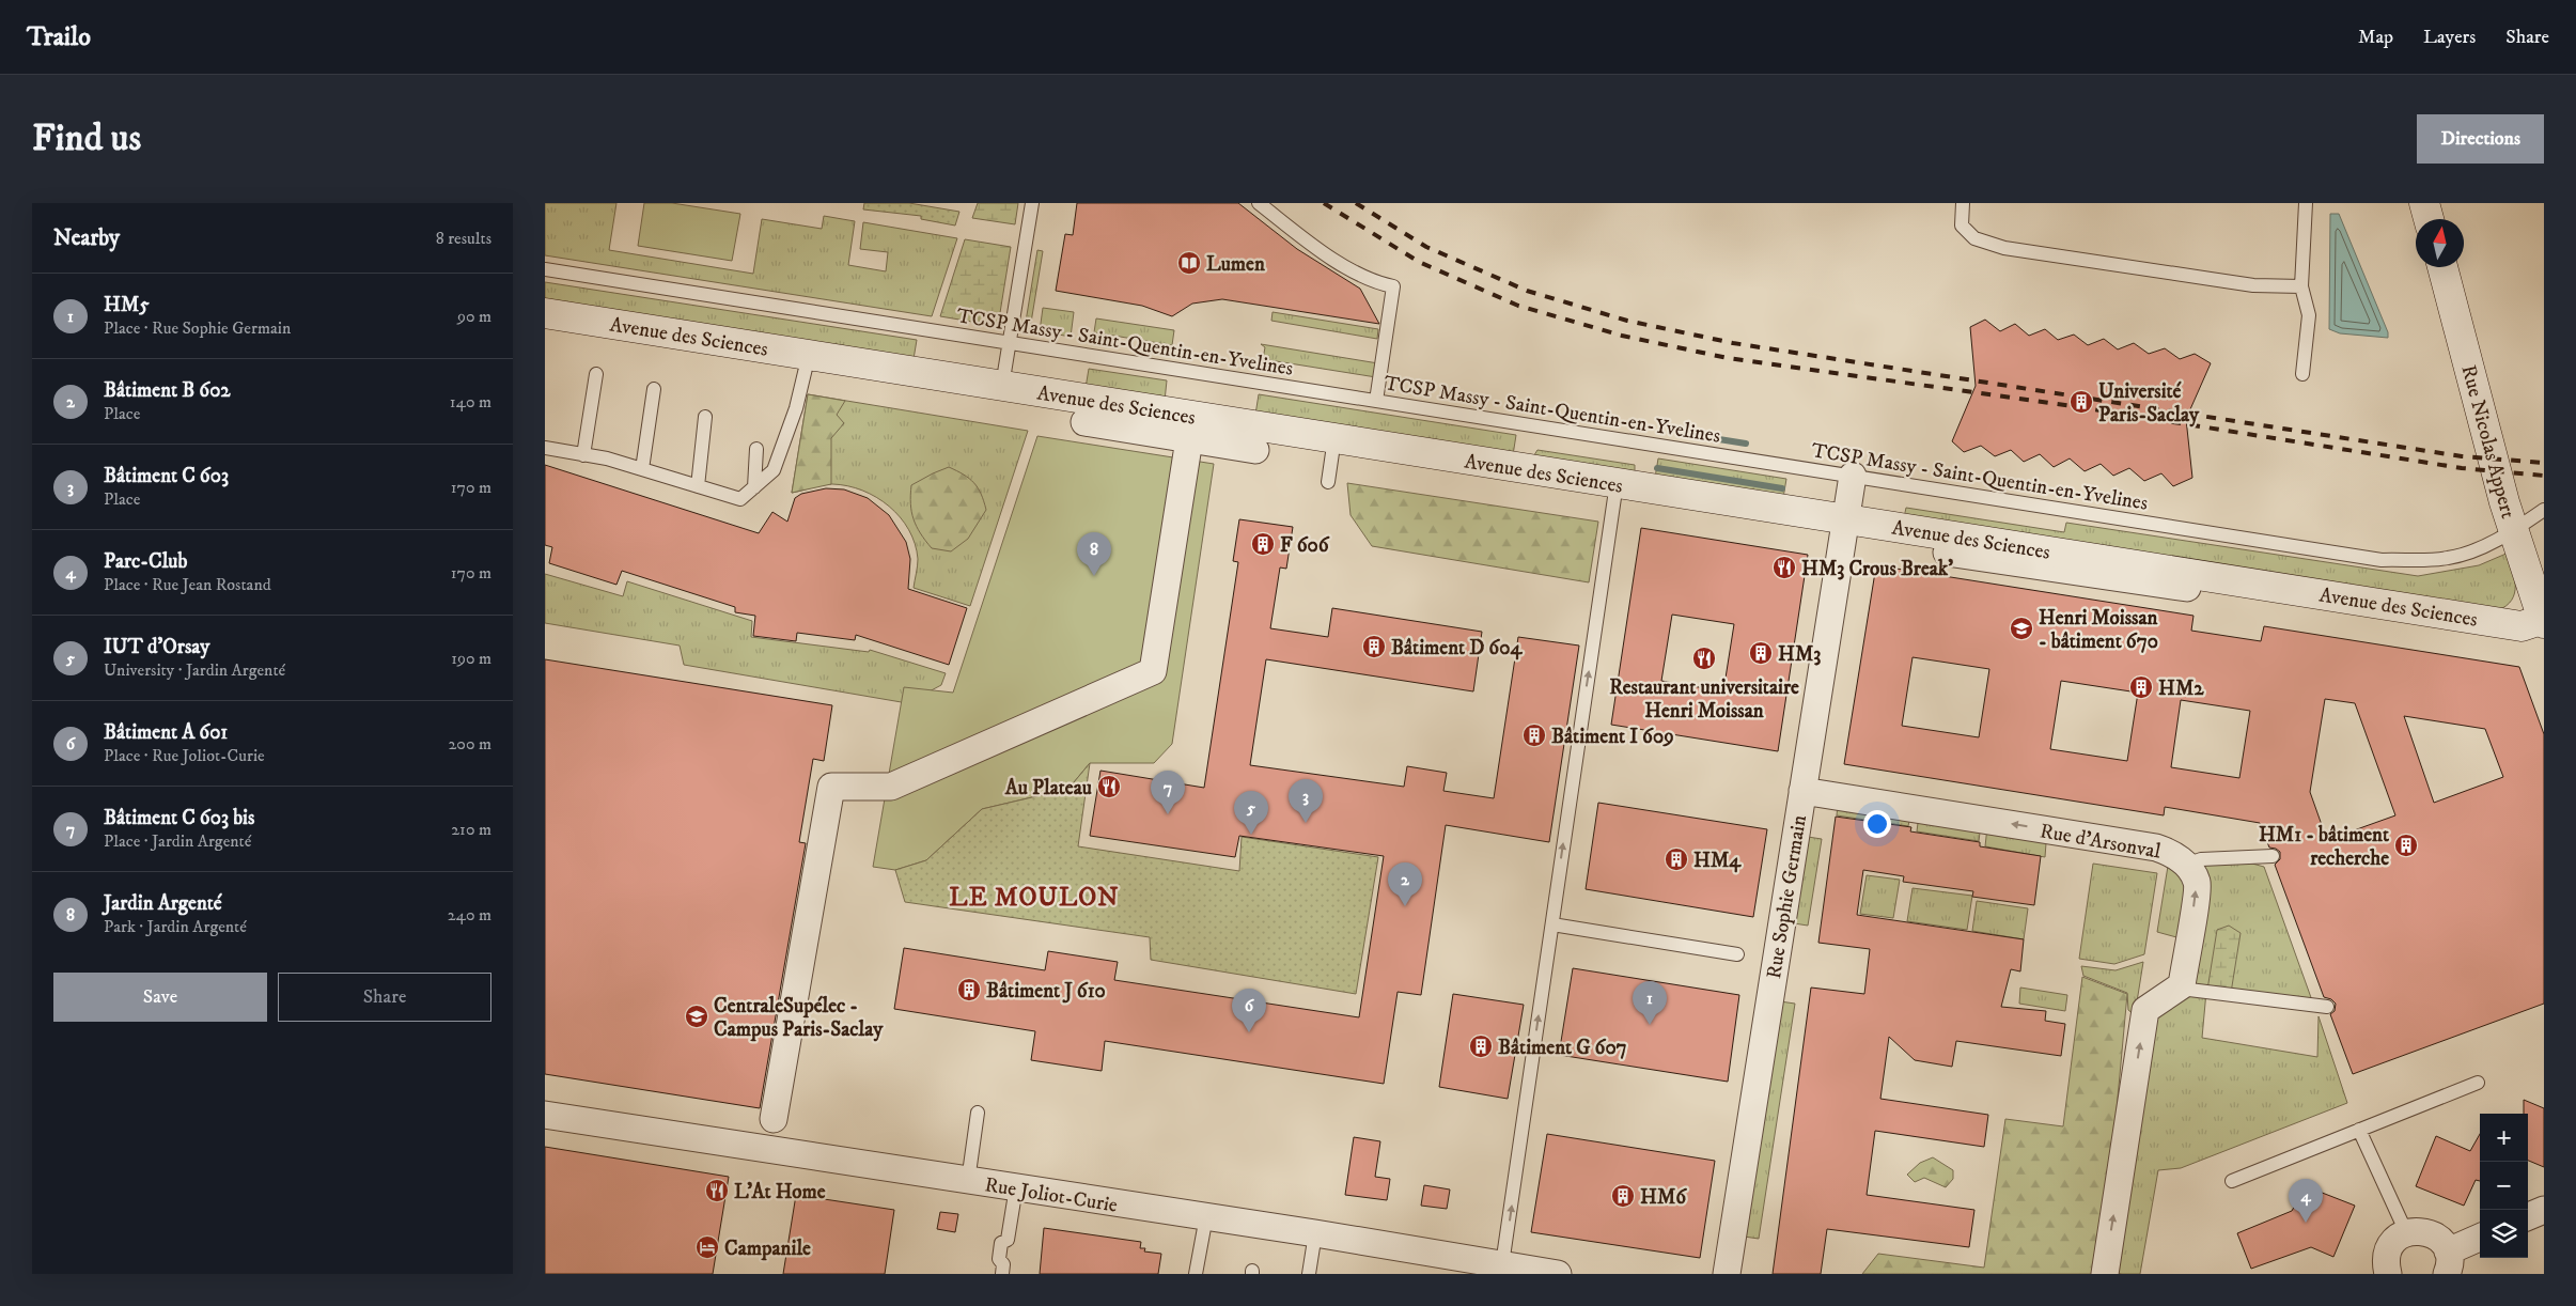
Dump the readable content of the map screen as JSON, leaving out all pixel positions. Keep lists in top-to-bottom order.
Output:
{
  "streets": {
    "street": [
      "Avenue des Sciences",
      "Rue Nicolas Appert",
      "Rue d'Arsonval",
      "Rue Sophie Germain",
      "Rue Joliot-Curie"
    ],
    "lane": ["TCSP Massy - Saint-Quentin-en-Yvelines"]
  },
  "crossings": [
    ["Avenue des Sciences", "Rue Nicolas Appert"],
    ["Avenue des Sciences", "Rue Sophie Germain"],
    ["TCSP Massy - Saint-Quentin-en-Yvelines", "Rue Nicolas Appert"],
    ["TCSP Massy - Saint-Quentin-en-Yvelines", "Rue Sophie Germain"],
    ["Rue d'Arsonval", "Rue Sophie Germain"]
  ],
  "one_way": ["Rue d'Arsonval"],
  "districts": ["LE MOULON"],
  "places": {
    "library": ["Lumen"],
    "building": [
      "Université Paris-Saclay",
      "F 606",
      "Bâtiment D 604",
      "HM3",
      "HM2",
      "Bâtiment I 609",
      "HM1 - bâtiment recherche",
      "HM4",
      "Bâtiment J 610",
      "Bâtiment G 607",
      "HM6"
    ],
    "restaurant": [
      "HM3 Crous Break’",
      "Restaurant universitaire Henri Moissan",
      "Au Plateau",
      "L’At Home"
    ],
    "school or university": ["Henri Moissan - bâtiment 670", "CentraleSupélec - Campus Paris-Saclay"],
    "hotel": ["Campanile"]
  },
  "north": "top",
  "page": {
    "header": "Trailo",
    "nav": ["Map", "Layers", "Share"],
    "buttons": [
      "Directions",
      ["Save", "Share"]
    ],
    "title": "Find us",
    "heading": ["Nearby", "8 results"],
    "list": [
      {
        "mark": "1",
        "name": "HM5",
        "note": "Place · Rue Sophie Germain",
        "value": "90 m"
      },
      {
        "mark": "2",
        "name": "Bâtiment B 602",
        "note": "Place",
        "value": "140 m"
      },
      {
        "mark": "3",
        "name": "Bâtiment C 603",
        "note": "Place",
        "value": "170 m"
      },
      {
        "mark": "4",
        "name": "Parc-Club",
        "note": "Place · Rue Jean Rostand",
        "value": "170 m"
      },
      {
        "mark": "5",
        "name": "IUT d'Orsay",
        "note": "University · Jardin Argenté",
        "value": "190 m"
      },
      {
        "mark": "6",
        "name": "Bâtiment A 601",
        "note": "Place · Rue Joliot-Curie",
        "value": "200 m"
      },
      {
        "mark": "7",
        "name": "Bâtiment C 603 bis",
        "note": "Place · Jardin Argenté",
        "value": "210 m"
      },
      {
        "mark": "8",
        "name": "Jardin Argenté",
        "note": "Park · Jardin Argenté",
        "value": "240 m"
      }
    ],
    "pins": [
      "8",
      "7",
      "3",
      "5",
      "2",
      "1",
      "6",
      "4"
    ],
    "map_buttons": ["+", "−"]
  }
}
